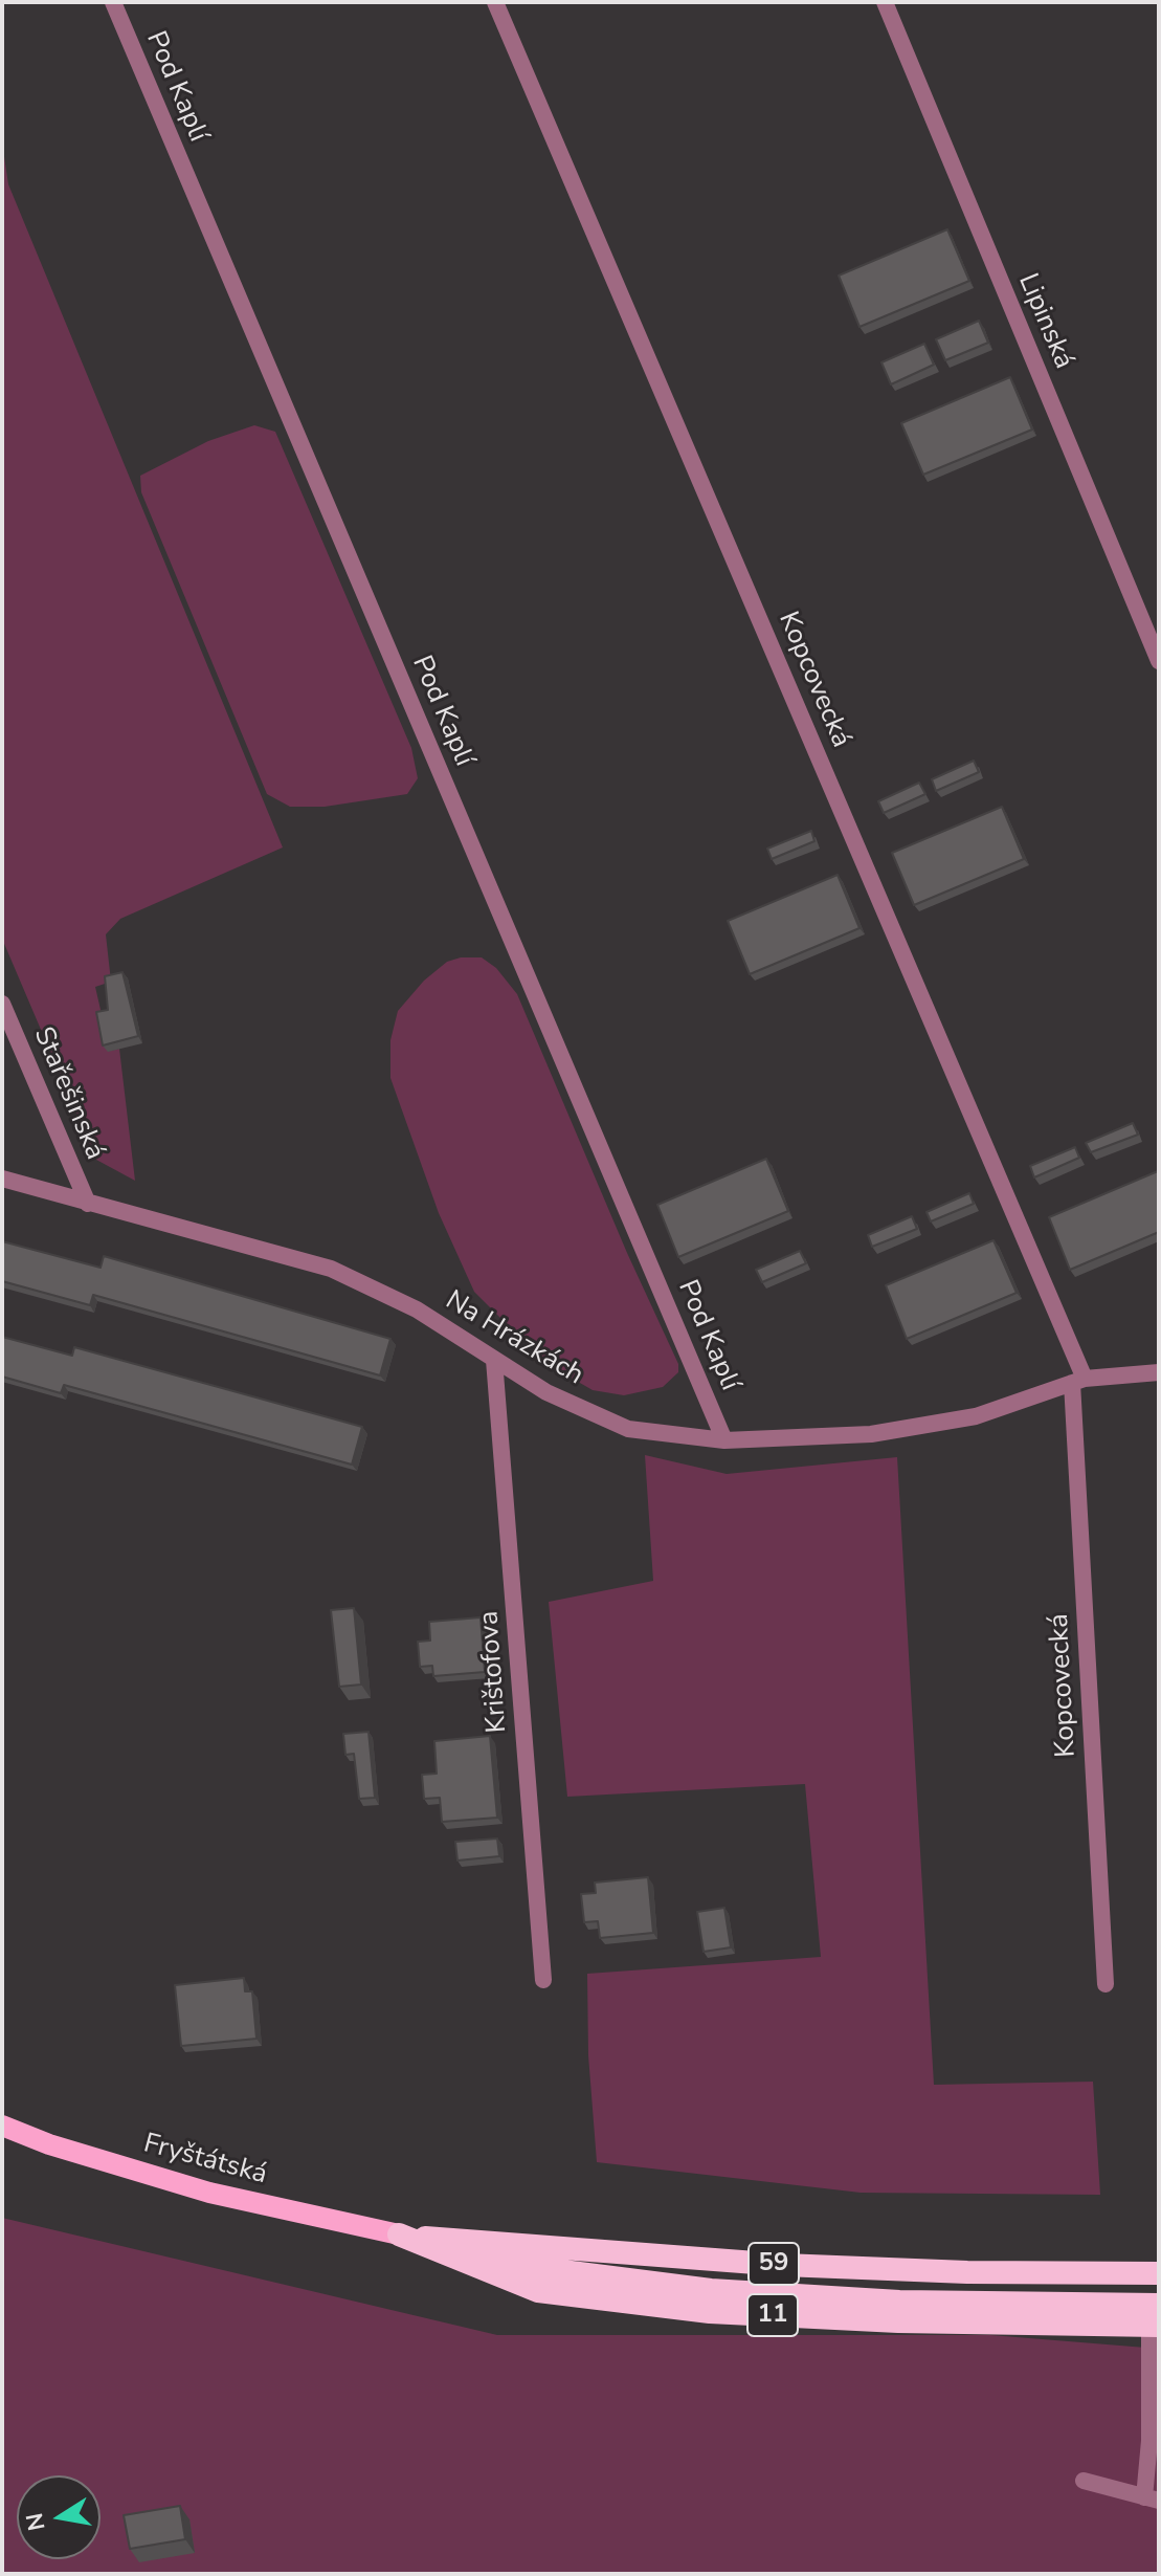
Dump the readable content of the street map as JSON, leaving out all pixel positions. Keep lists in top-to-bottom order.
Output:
{
  "streets": {
    "highway": ["59", "11"],
    "main road": ["Fryštátská"],
    "street": [
      "Pod Kaplí",
      "Lipinská",
      "Kopcovecká",
      "Stařešinská",
      "Na Hrázkách",
      "Krištofova"
    ]
  },
  "crossings": [
    ["Pod Kaplí", "Na Hrázkách"],
    ["Kopcovecká", "Na Hrázkách"],
    ["Stařešinská", "Na Hrázkách"],
    ["Na Hrázkách", "Krištofova"],
    ["Fryštátská", "59"],
    ["Fryštátská", "11"],
    ["59", "11"]
  ],
  "north": "left"
}
